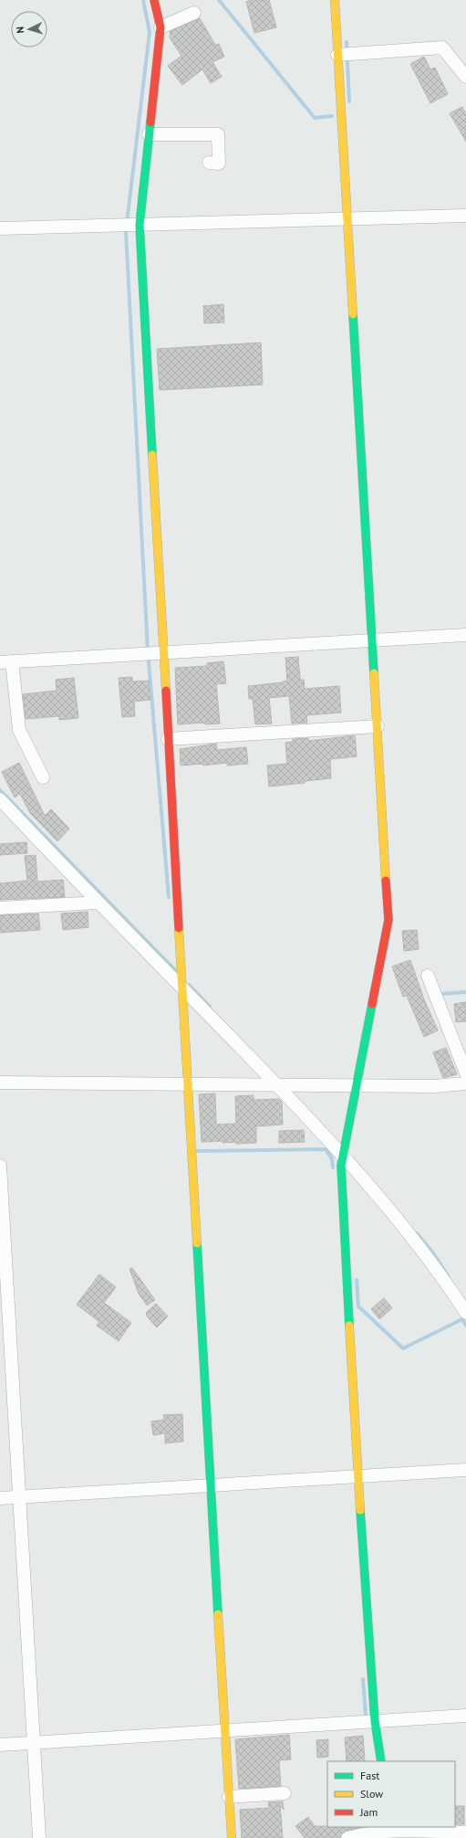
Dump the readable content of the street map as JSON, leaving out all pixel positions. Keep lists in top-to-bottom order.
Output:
{
  "legend": ["Fast", "Slow", "Jam"],
  "north": "left"
}
